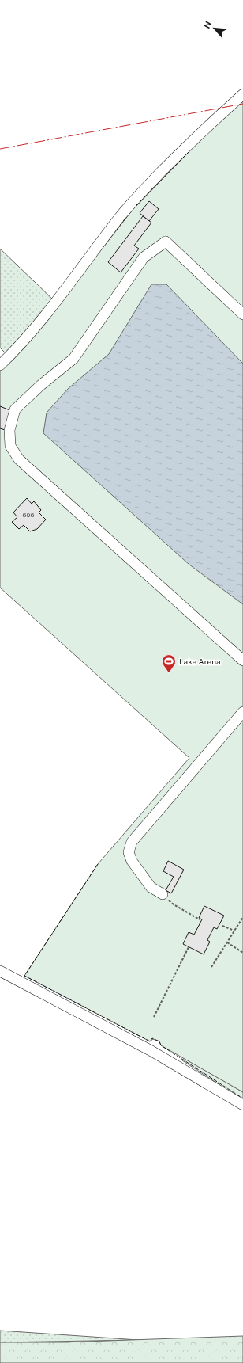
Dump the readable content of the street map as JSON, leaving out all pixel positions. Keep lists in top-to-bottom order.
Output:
{
  "places": {
    "sports": ["Lake Arena"]
  },
  "house_numbers": ["606"],
  "north": "top left"
}
